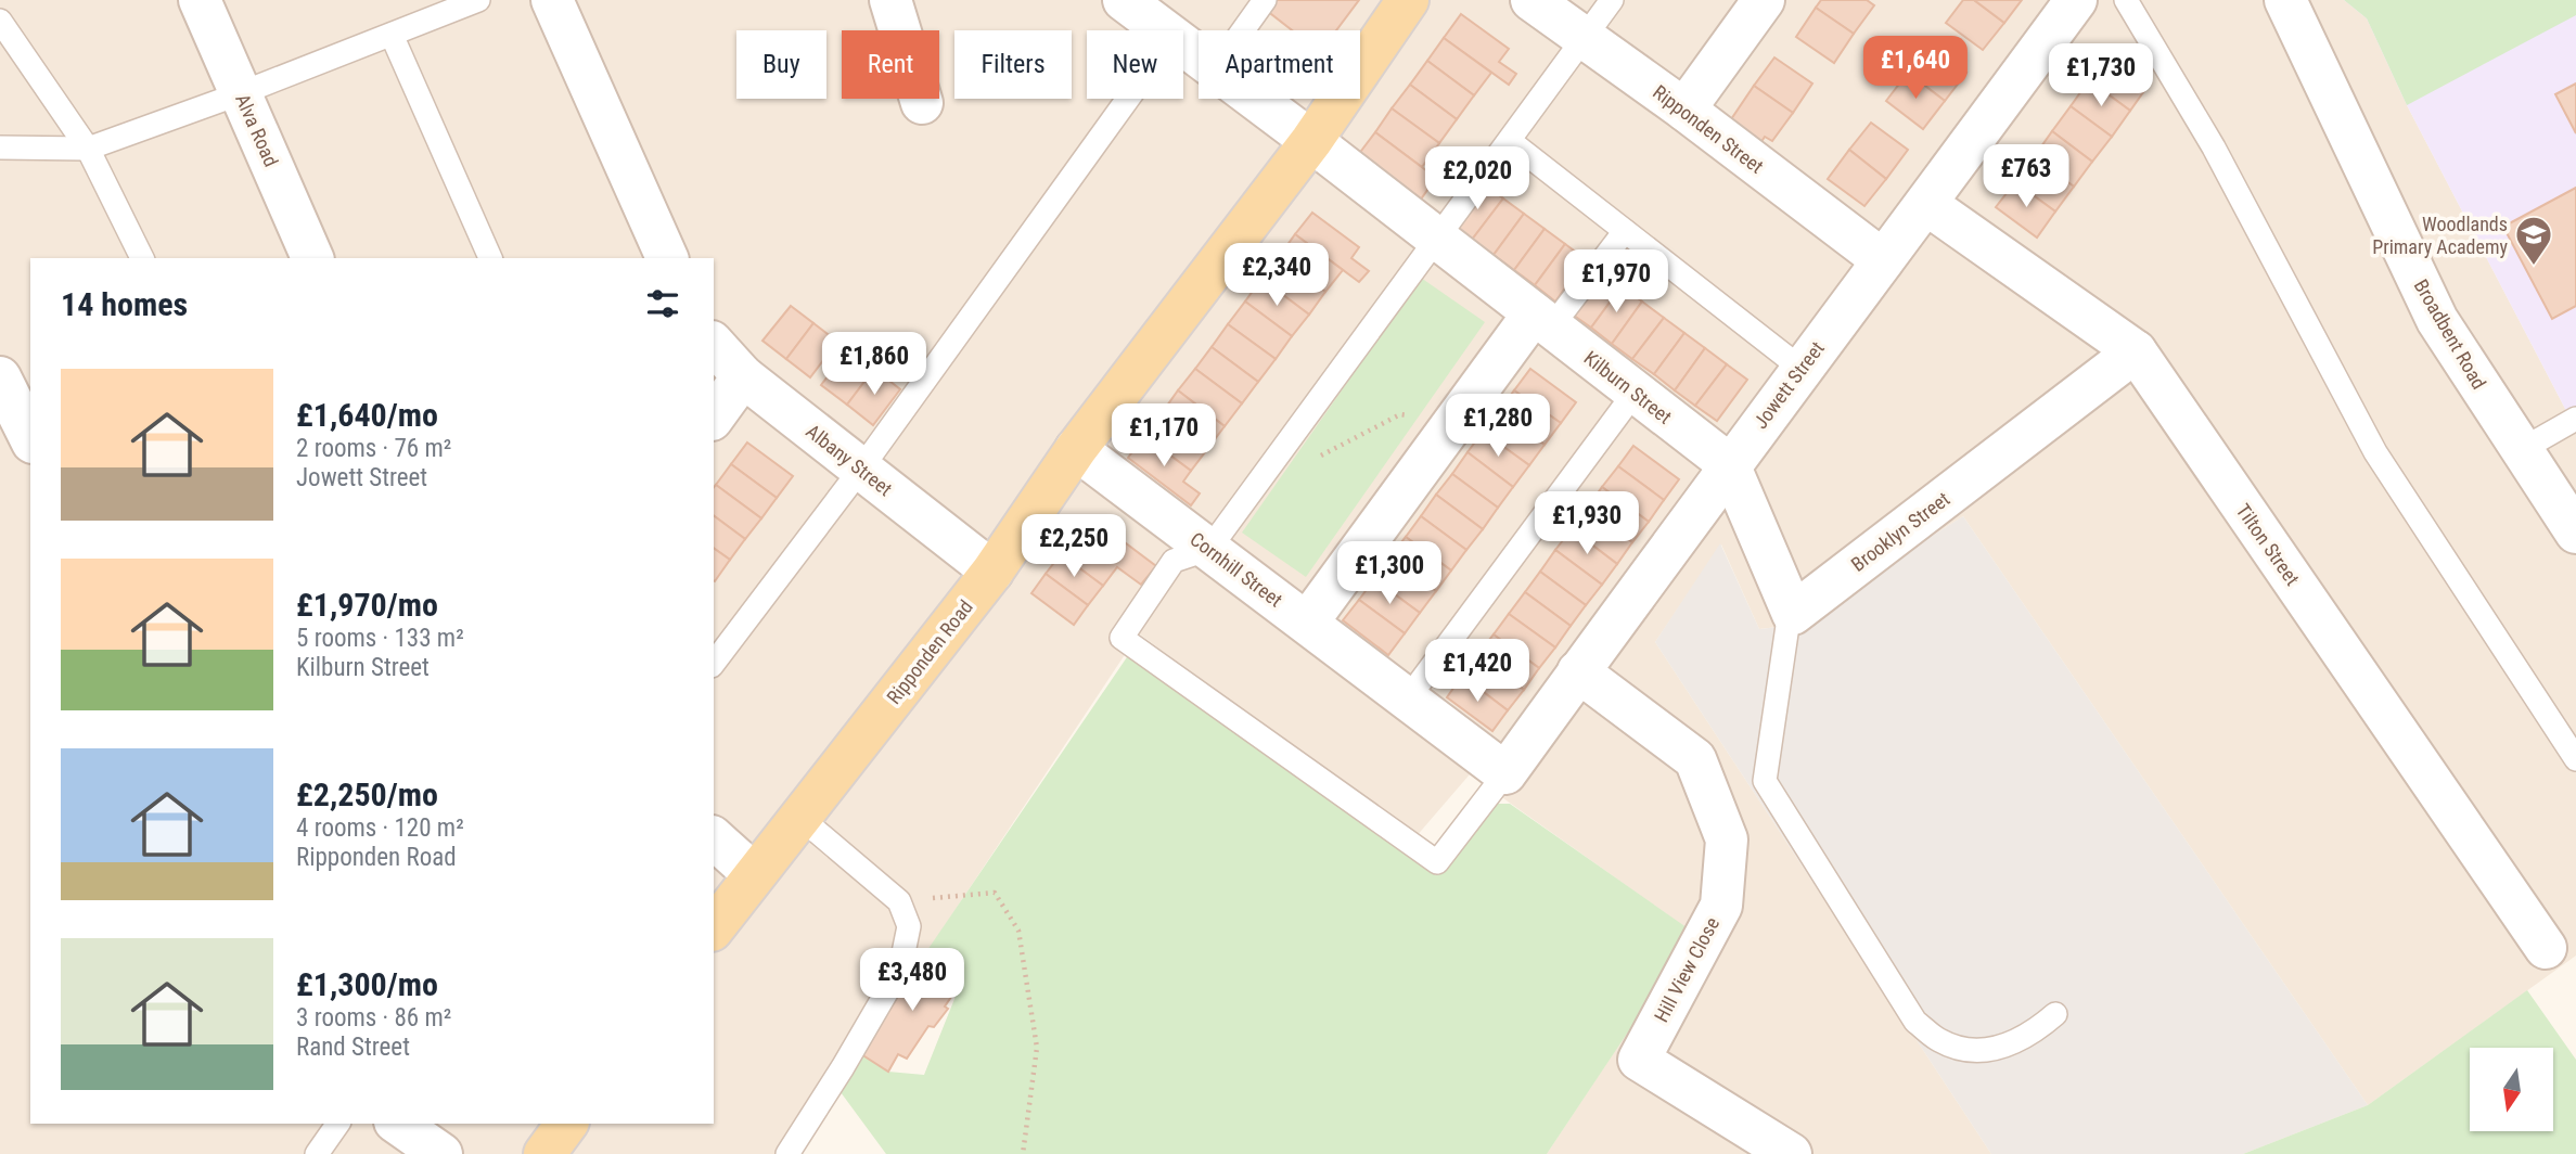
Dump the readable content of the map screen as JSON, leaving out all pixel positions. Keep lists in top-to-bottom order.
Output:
{
  "streets": {
    "main road": ["Ripponden Road"],
    "street": [
      "Ripponden Street",
      "Alva Road",
      "Broadbent Road",
      "Jowett Street",
      "Kilburn Street",
      "Albany Street",
      "Brooklyn Street",
      "Tilton Street",
      "Cornhill Street",
      "Hill View Close"
    ]
  },
  "crossings": [
    ["Ripponden Street", "Jowett Street"],
    ["Jowett Street", "Kilburn Street"],
    ["Jowett Street", "Tilton Street"],
    ["Jowett Street", "Cornhill Street"],
    ["Jowett Street", "Hill View Close"],
    ["Kilburn Street", "Ripponden Road"],
    ["Albany Street", "Ripponden Road"],
    ["Brooklyn Street", "Tilton Street"],
    ["Cornhill Street", "Ripponden Road"]
  ],
  "places": {
    "school or university": ["Woodlands Primary Academy"]
  },
  "north": "bottom",
  "page": {
    "chip": [
      "Buy",
      "Rent",
      "Filters",
      "New",
      "Apartment"
    ],
    "price": [
      "£1,640",
      "£1,730",
      "£763",
      "£2,020",
      "£2,340",
      "£1,970",
      "£1,860",
      "£1,280",
      "£1,170",
      "£1,930",
      "£2,250",
      "£1,300",
      "£1,420",
      "£3,480"
    ],
    "heading": "14 homes",
    "list": [
      {
        "name": "£1,640/mo",
        "note": "2 rooms · 76 m² · Jowett Street"
      },
      {
        "name": "£1,970/mo",
        "note": "5 rooms · 133 m² · Kilburn Street"
      },
      {
        "name": "£2,250/mo",
        "note": "4 rooms · 120 m² · Ripponden Road"
      },
      {
        "name": "£1,300/mo",
        "note": "3 rooms · 86 m² · Rand Street"
      }
    ]
  }
}
